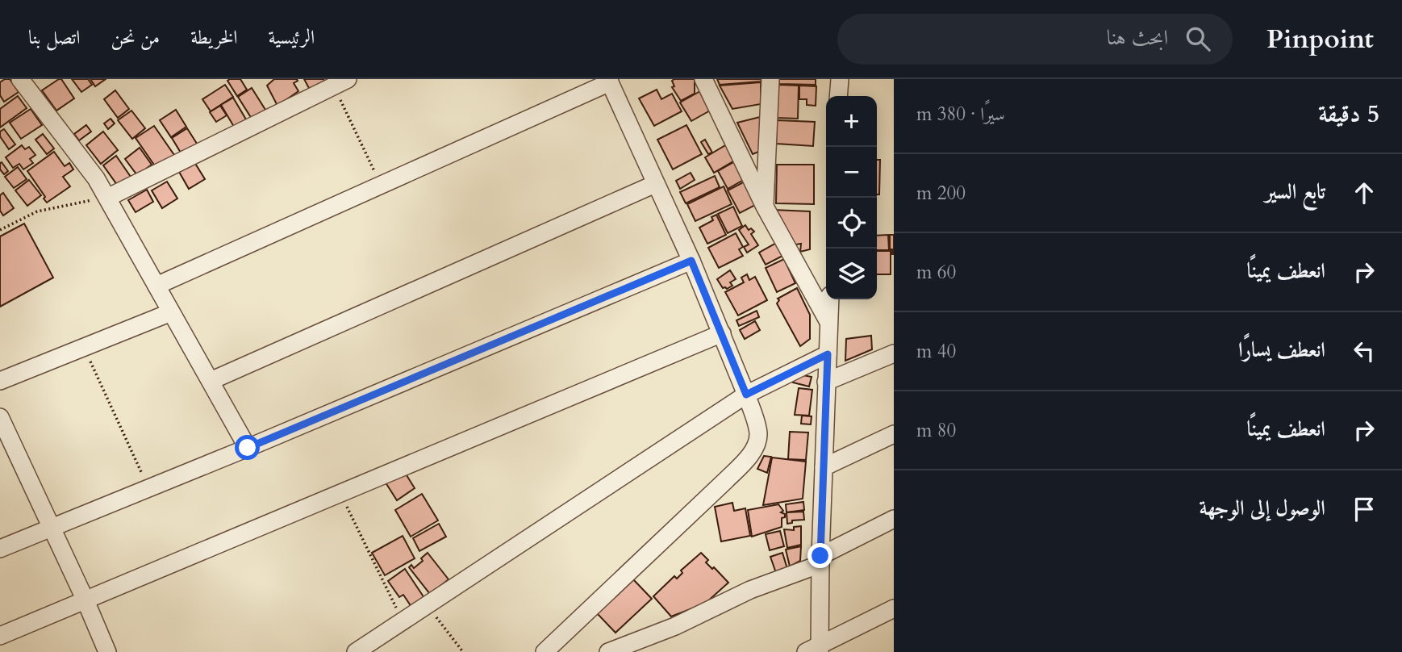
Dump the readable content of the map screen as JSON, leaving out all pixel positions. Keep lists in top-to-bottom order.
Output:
{
  "page": {
    "header": "Pinpoint",
    "search": "ابحث هنا",
    "nav": [
      "الرئيسية",
      "الخريطة",
      "من نحن",
      "اتصل بنا"
    ],
    "heading": ["5 دقيقة", "سيرًا · 380 m"],
    "map_buttons": ["+", "−"],
    "list": [
      ["تابع السير", "200 m"],
      ["انعطف يمينًا", "60 m"],
      ["انعطف يسارًا", "40 m"],
      ["انعطف يمينًا", "80 m"],
      "الوصول إلى الوجهة"
    ]
  }
}
